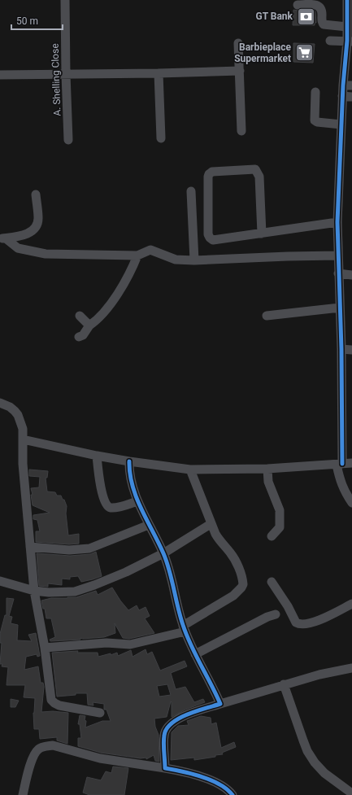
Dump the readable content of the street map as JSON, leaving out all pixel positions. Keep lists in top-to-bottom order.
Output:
{
  "streets": {
    "street": ["A. Shelling Close"]
  },
  "places": {
    "bank": ["GT Bank"],
    "supermarket": ["Barbieplace Supermarket"]
  },
  "scale_bar": "50 m"
}
